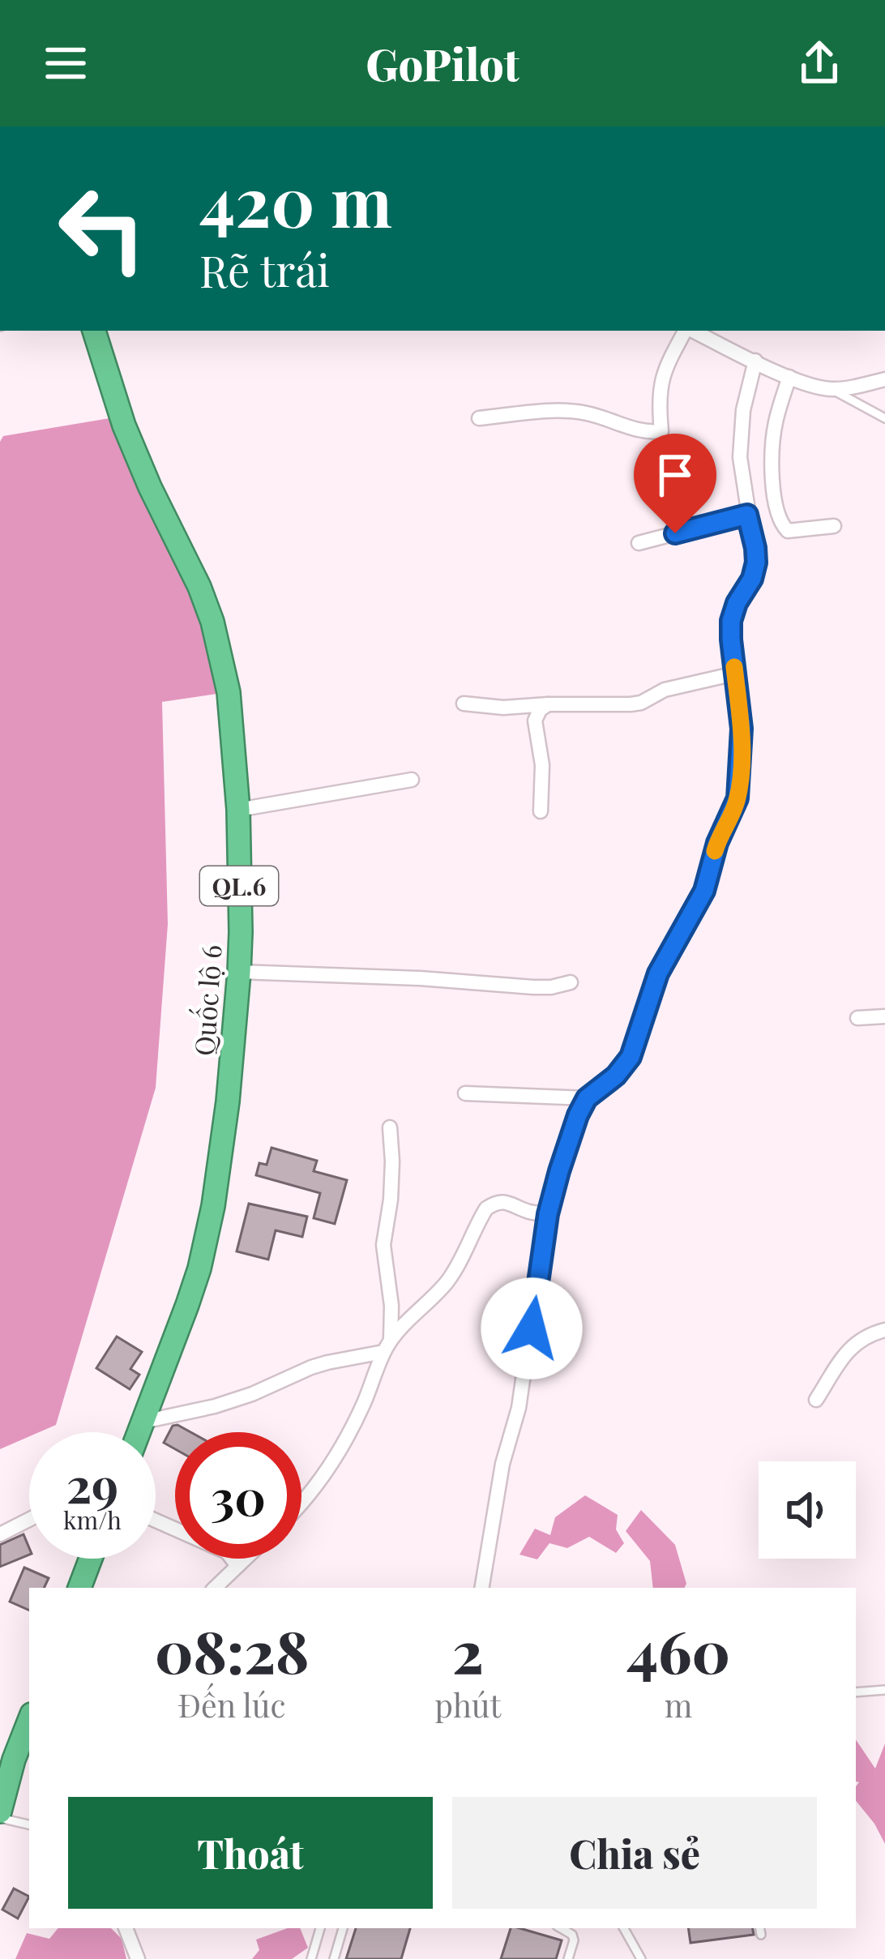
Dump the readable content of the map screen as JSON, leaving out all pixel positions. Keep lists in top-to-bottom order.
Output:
{
  "streets": {
    "highway": ["QL.6", "Quốc lộ 6"]
  },
  "page": {
    "header": "GoPilot",
    "turn": ["420 m", "Rẽ trái"],
    "speed": "29 km/h",
    "limit": "30",
    "eta": [
      "08:28",
      "Đến lúc",
      "2",
      "phút",
      "460",
      "m"
    ],
    "buttons": ["Thoát", "Chia sẻ"]
  }
}
